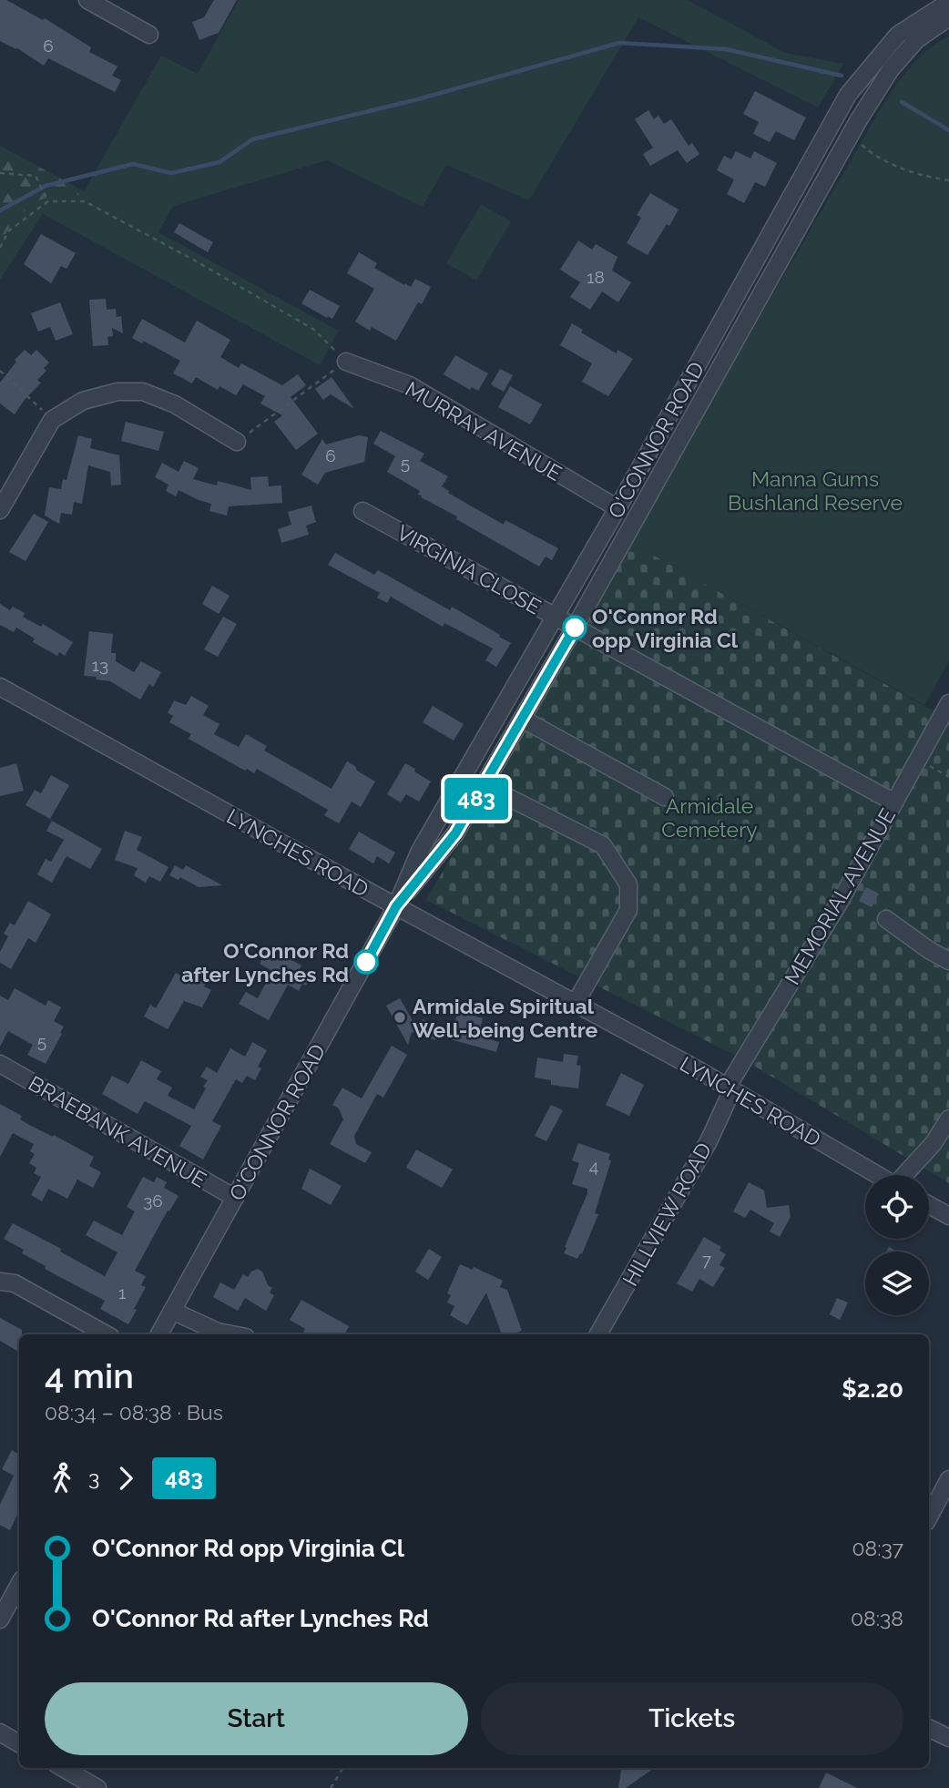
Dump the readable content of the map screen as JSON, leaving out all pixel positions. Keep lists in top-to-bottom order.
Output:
{
  "streets": {
    "street": [
      "MURRAY AVENUE",
      "O'CONNOR ROAD",
      "VIRGINIA CLOSE",
      "LYNCHES ROAD",
      "MEMORIAL AVENUE",
      "BRAEBANK AVENUE",
      "HILLVIEW ROAD"
    ]
  },
  "crossings": [
    ["MURRAY AVENUE", "O'CONNOR ROAD"],
    ["O'CONNOR ROAD", "VIRGINIA CLOSE"],
    ["O'CONNOR ROAD", "LYNCHES ROAD"],
    ["O'CONNOR ROAD", "BRAEBANK AVENUE"],
    ["VIRGINIA CLOSE", "MEMORIAL AVENUE"],
    ["LYNCHES ROAD", "MEMORIAL AVENUE"],
    ["LYNCHES ROAD", "HILLVIEW ROAD"],
    ["MEMORIAL AVENUE", "HILLVIEW ROAD"]
  ],
  "parks": ["Manna Gums Bushland Reserve", "Armidale Cemetery"],
  "places": ["O'Connor Rd opp Virginia Cl", "O'Connor Rd after Lynches Rd", "Armidale Spiritual Well-being Centre"],
  "lines": ["bus line 483"],
  "house_numbers": [
    "6",
    "18",
    "6",
    "5",
    "13",
    "5",
    "4",
    "36",
    "7",
    "1"
  ],
  "page": {
    "on_map": "483",
    "heading": ["4 min", "08:34 – 08:38 · Bus", "$2.20"],
    "legs": ["3", "483"],
    "list": [
      {
        "name": "O'Connor Rd opp Virginia Cl",
        "value": "08:37"
      },
      {
        "name": "O'Connor Rd after Lynches Rd",
        "value": "08:38"
      }
    ],
    "buttons": ["Start", "Tickets"]
  }
}
